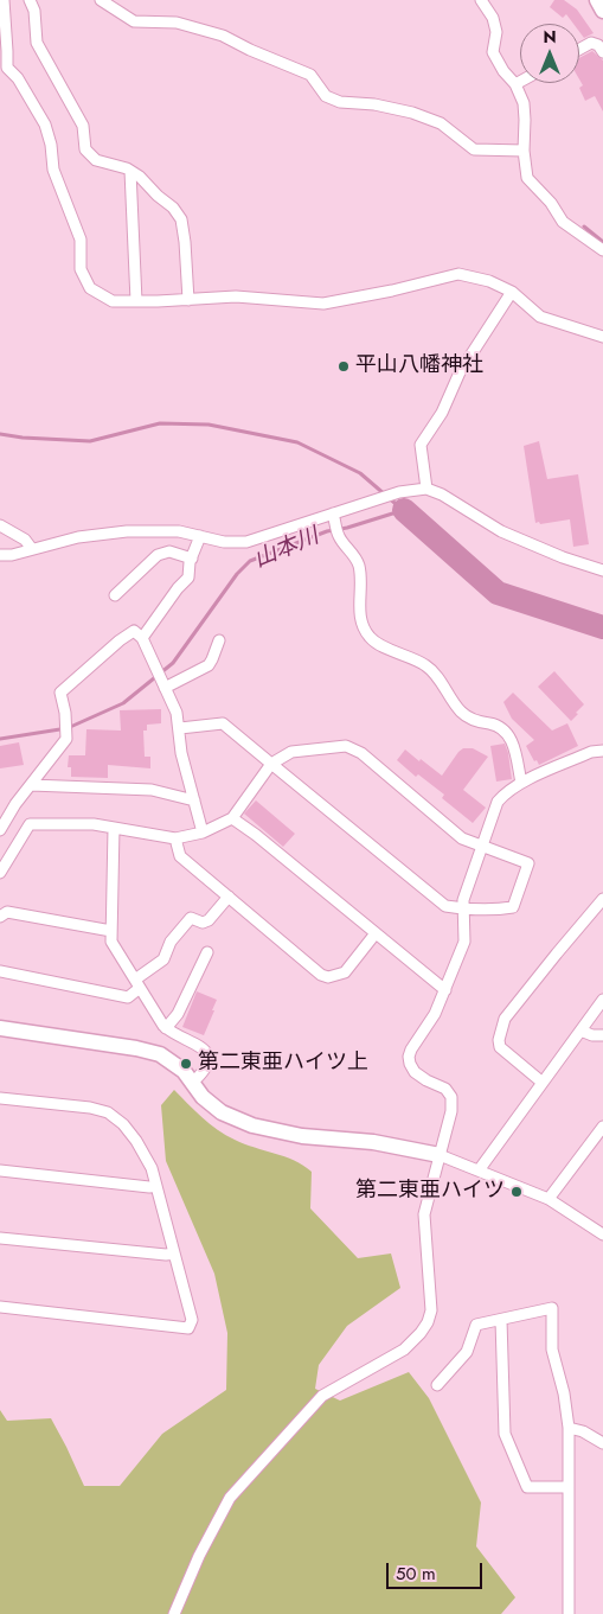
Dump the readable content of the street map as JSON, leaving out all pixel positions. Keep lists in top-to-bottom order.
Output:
{
  "water": ["山本川"],
  "places": ["平山八幡神社", "第二東亜ハイツ上", "第二東亜ハイツ"],
  "scale_bar": "50 m",
  "north": "top"
}
